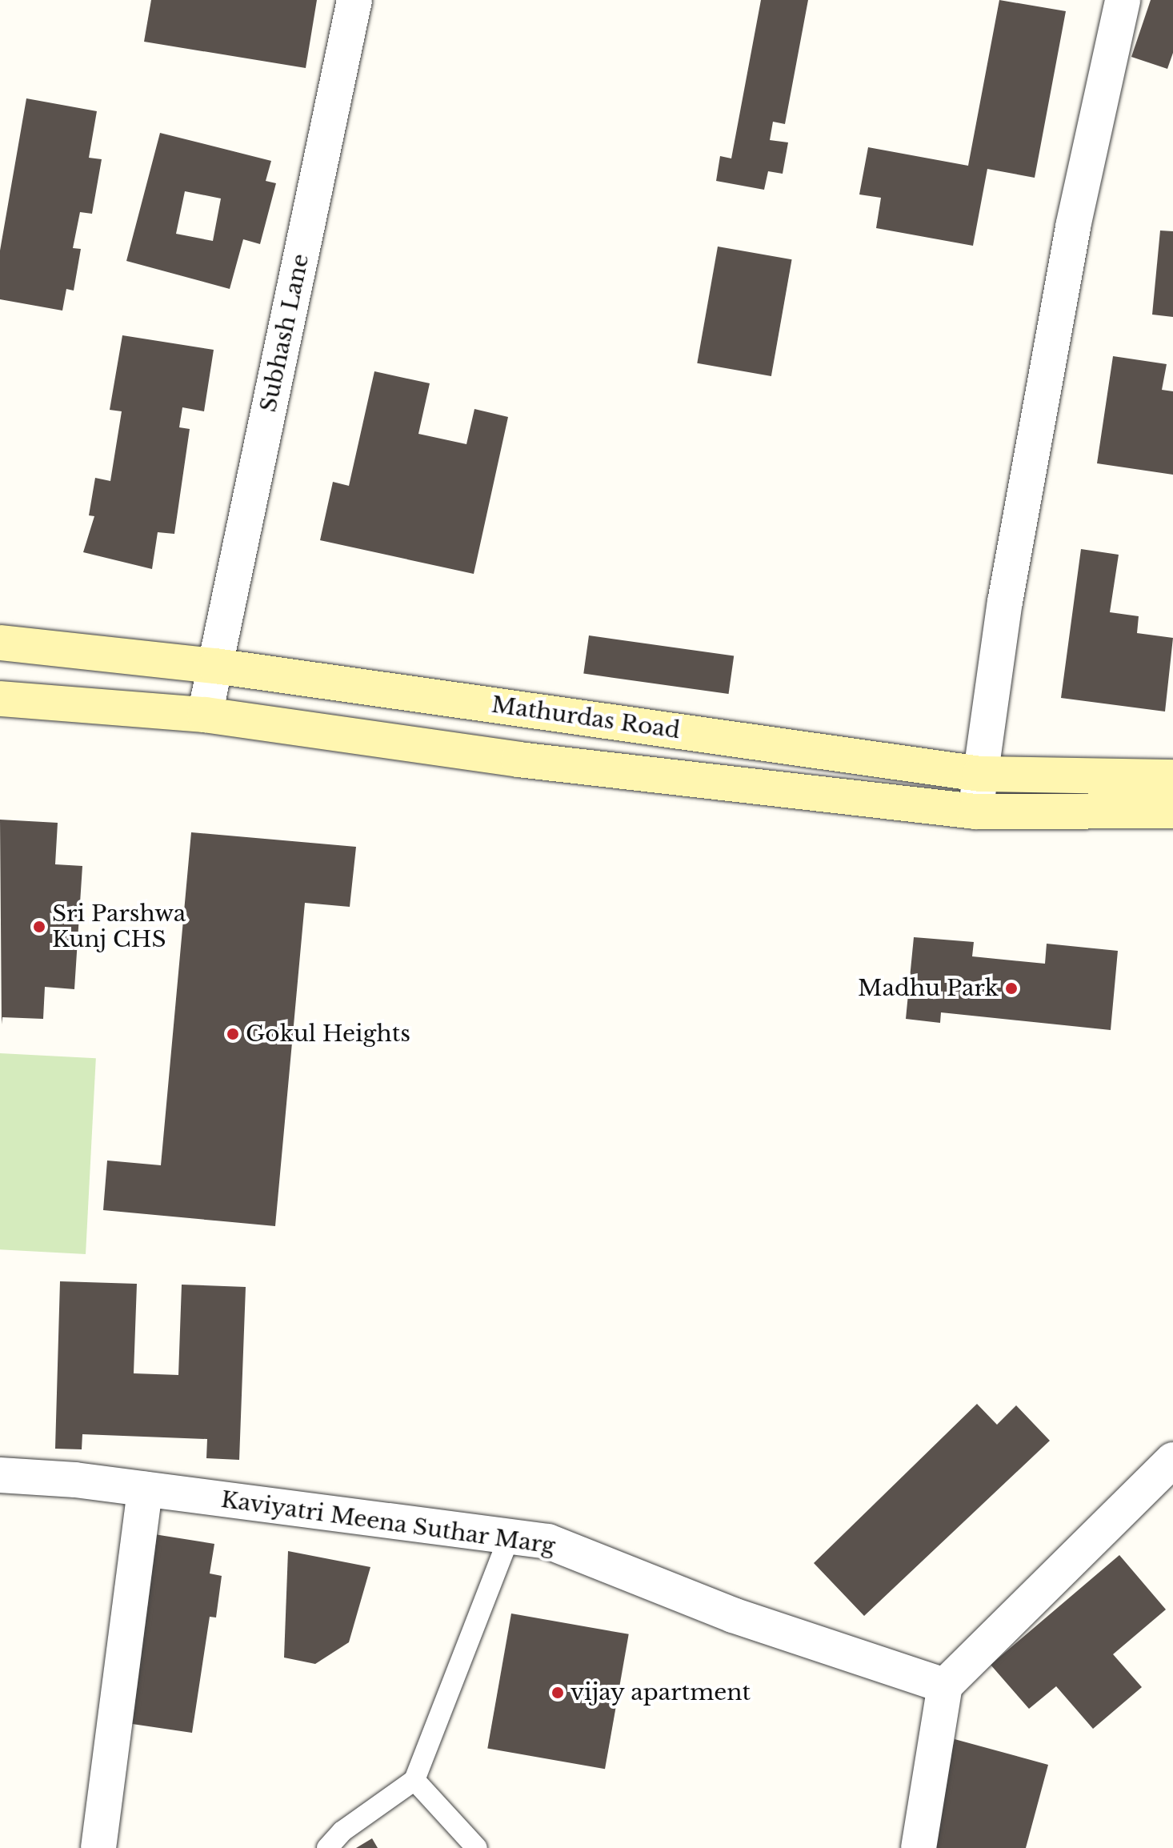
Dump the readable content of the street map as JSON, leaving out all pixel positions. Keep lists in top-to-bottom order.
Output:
{
  "streets": {
    "street": ["Subhash Lane", "Mathurdas Road", "Kaviyatri Meena Suthar Marg"]
  },
  "crossings": [
    ["Subhash Lane", "Mathurdas Road"]
  ],
  "places": [
    "Sri Parshwa Kunj CHS",
    "Madhu Park",
    "Gokul Heights",
    "vijay apartment"
  ]
}
